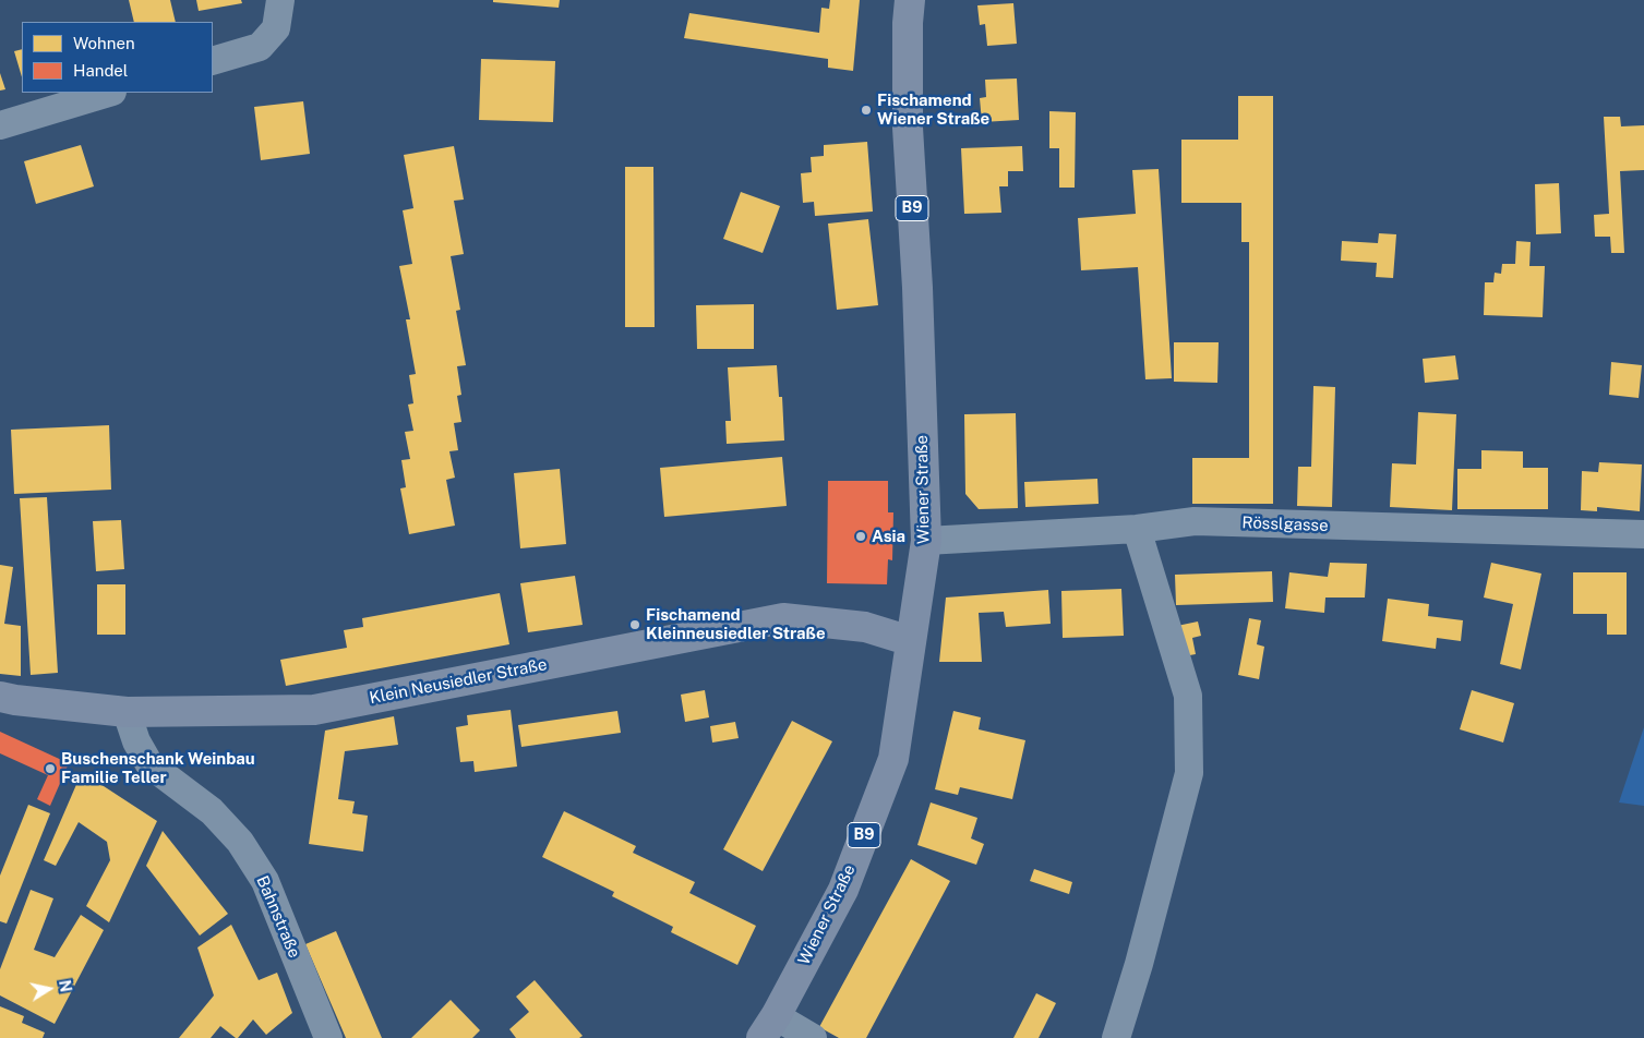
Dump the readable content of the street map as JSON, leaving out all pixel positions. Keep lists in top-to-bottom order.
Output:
{
  "streets": {
    "main road": ["B9", "Wiener Straße", "Klein Neusiedler Straße"],
    "street": ["Rösslgasse", "Bahnstraße"]
  },
  "crossings": [
    ["Wiener Straße", "Rösslgasse"],
    ["Wiener Straße", "Klein Neusiedler Straße"],
    ["Klein Neusiedler Straße", "Bahnstraße"]
  ],
  "places": [
    "Fischamend Wiener Straße",
    "Asia",
    "Fischamend Kleinneusiedler Straße",
    "Buschenschank Weinbau Familie Teller"
  ],
  "legend": ["Wohnen", "Handel"],
  "north": "right"
}
